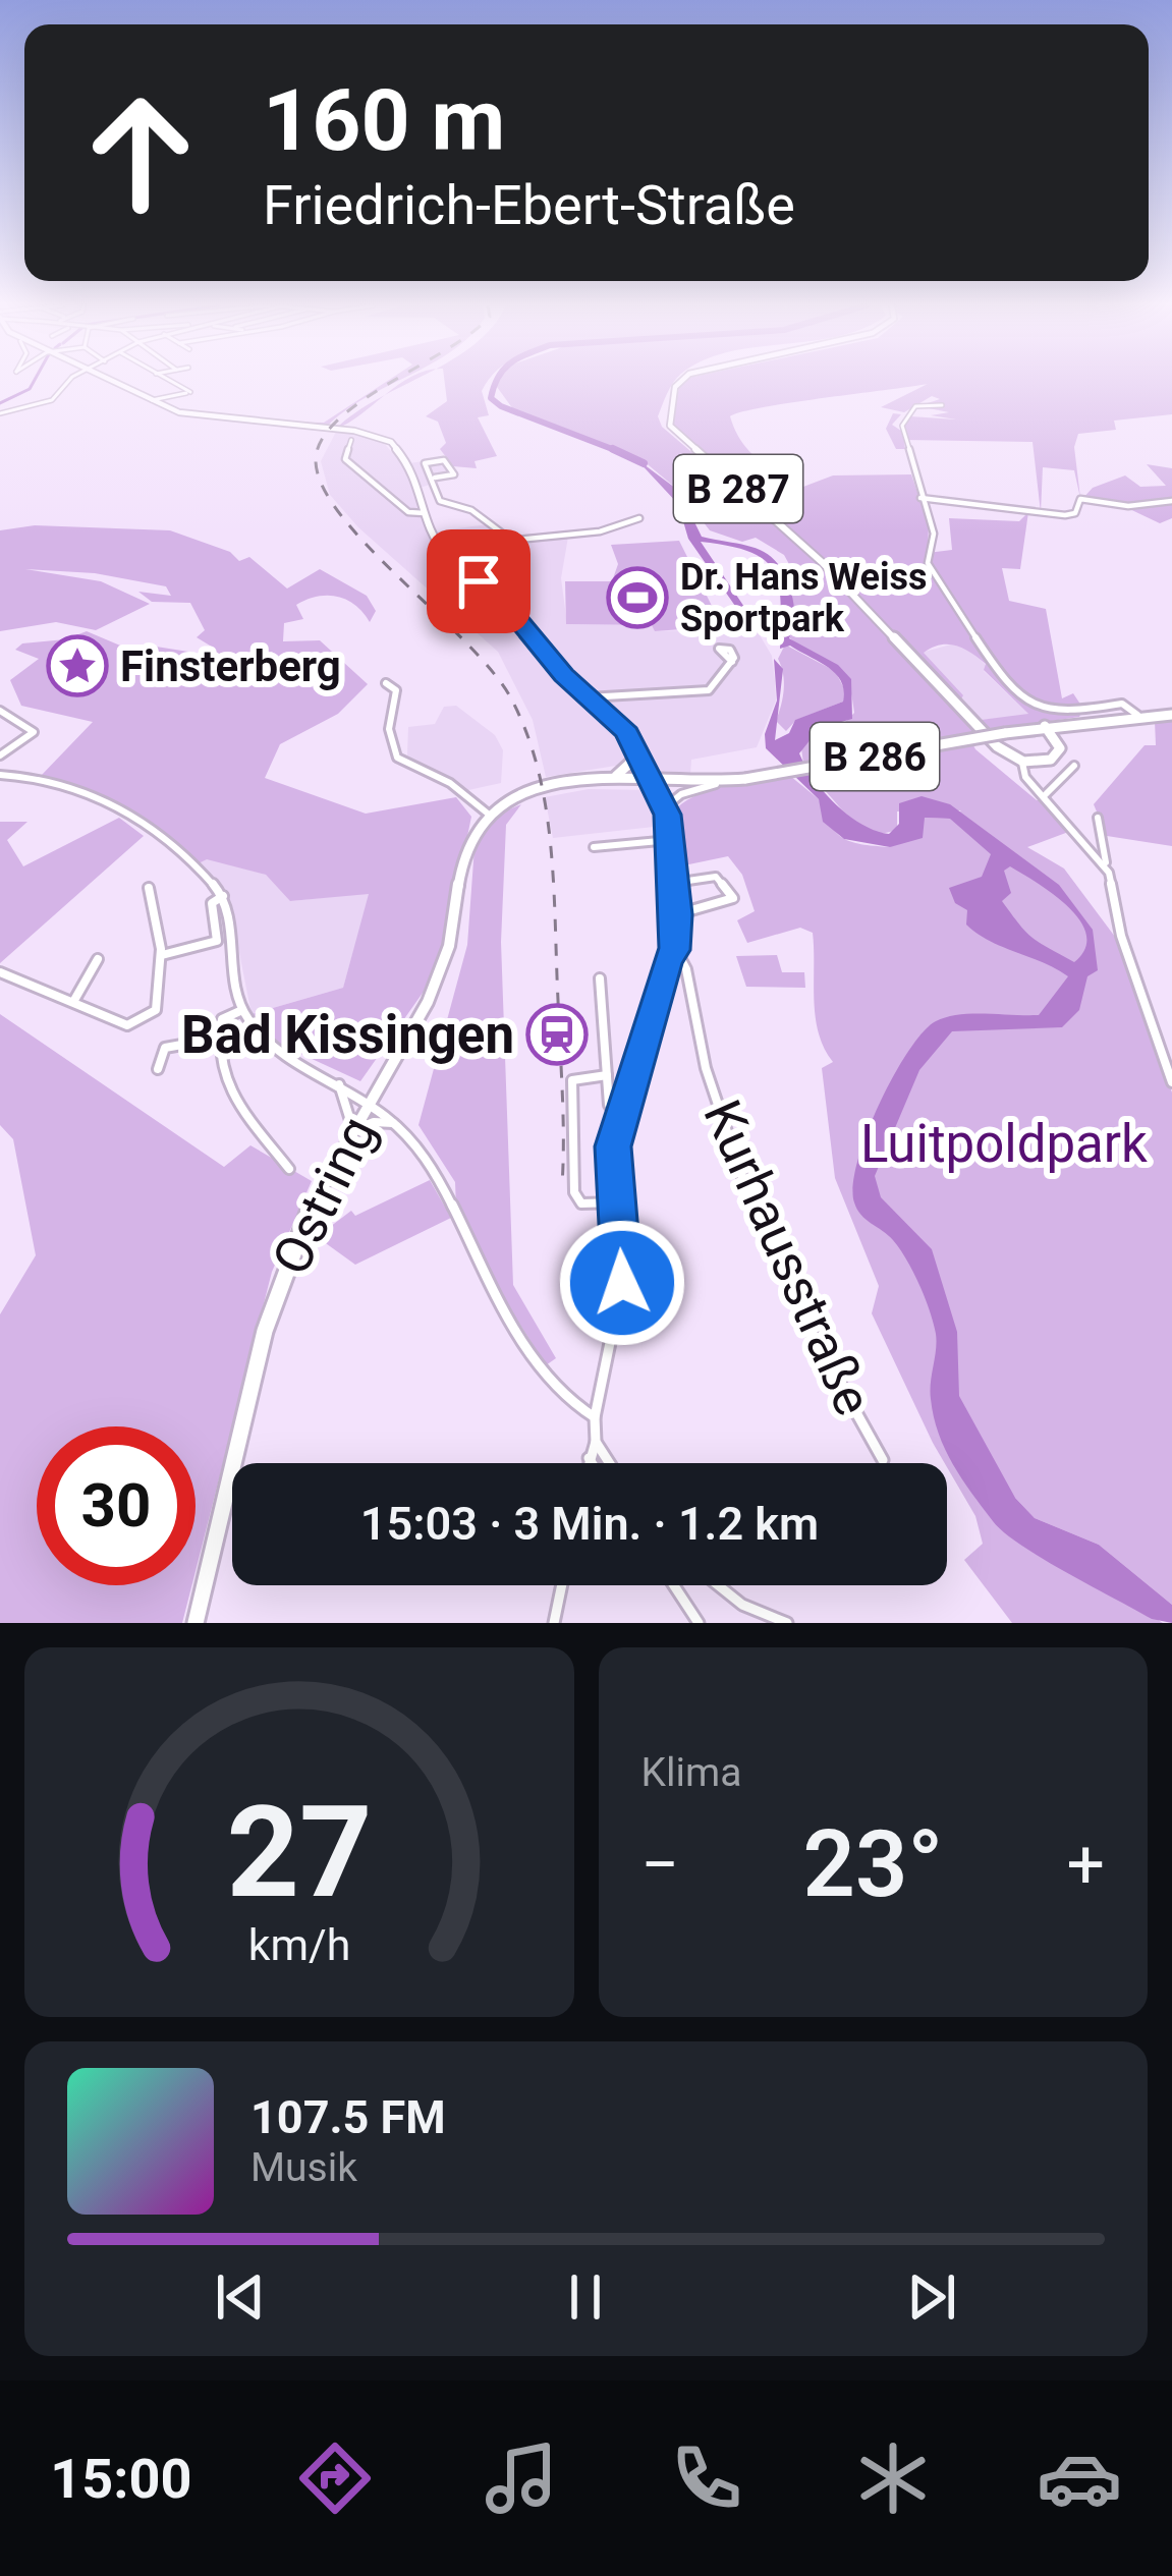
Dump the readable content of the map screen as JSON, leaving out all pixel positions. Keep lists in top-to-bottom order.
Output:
{
  "streets": {
    "main road": ["B 287", "B 286", "Ostring"],
    "street": ["Kurhausstraße"]
  },
  "parks": ["Luitpoldpark"],
  "places": {
    "sports": ["Dr. Hans Weiss Sportpark"],
    "place": ["Finsterberg"],
    "station": ["Bad Kissingen"]
  },
  "page": {
    "turn": ["160 m", "Friedrich-Ebert-Straße"],
    "limit": "30",
    "trip": "15:03 · 3 Min. · 1.2 km",
    "tile": "Klima",
    "heat": ["−", "23°", "+"],
    "song": ["107.5 FM", "Musik"],
    "tabs": "15:00",
    "gauge": ["27", "km/h"]
  }
}
